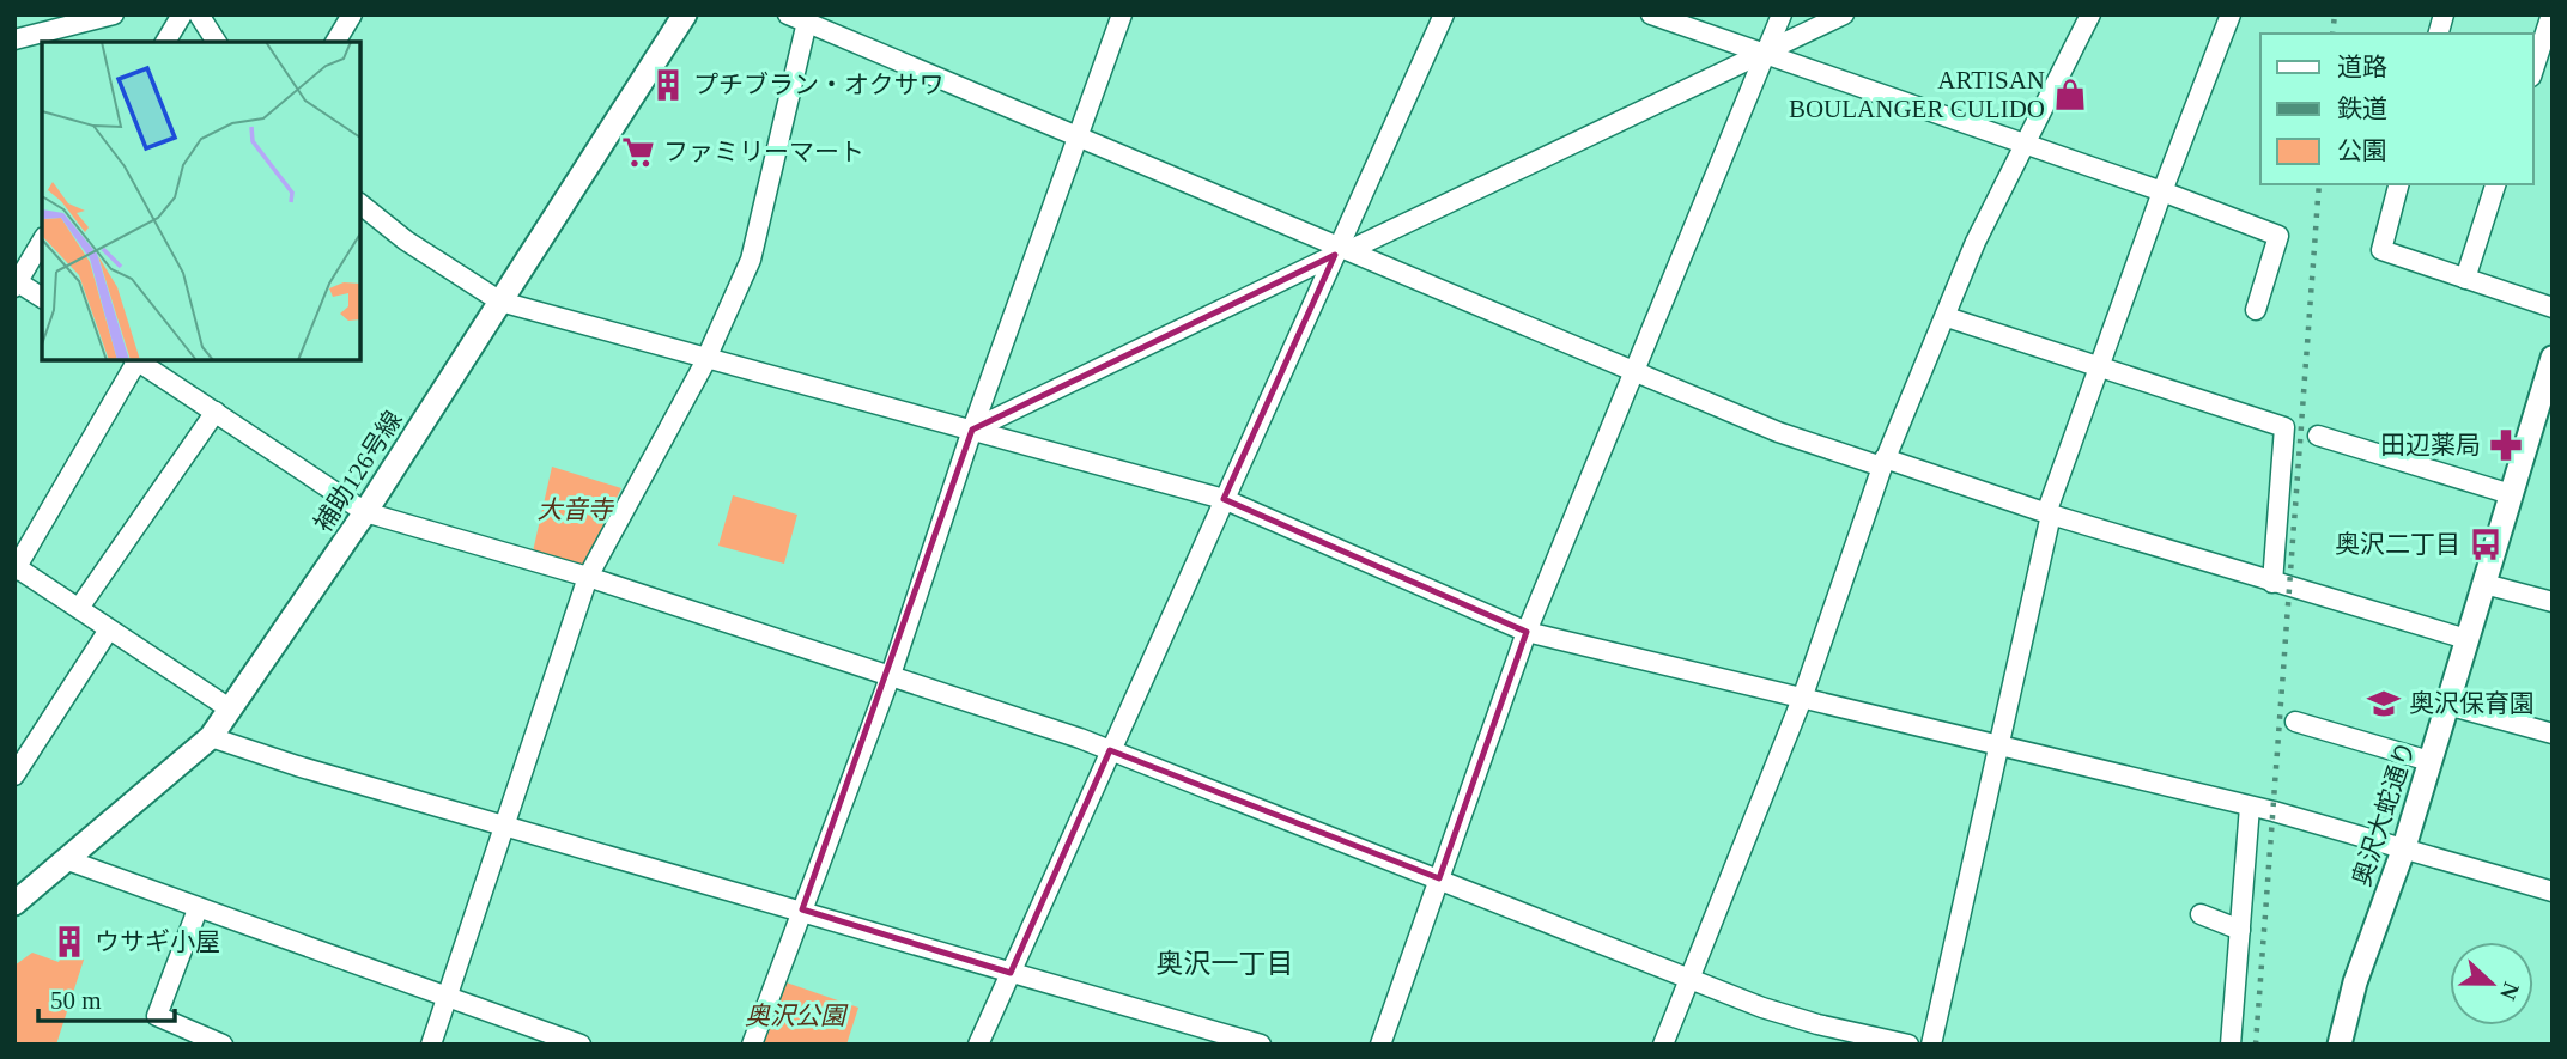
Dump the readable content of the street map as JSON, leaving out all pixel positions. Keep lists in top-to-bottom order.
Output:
{
  "streets": {
    "street": ["補助126号線", "奥沢大蛇通り"]
  },
  "districts": ["奥沢一丁目"],
  "parks": ["大音寺", "奥沢公園"],
  "places": {
    "building": ["プチブラン・オクサワ", "ウサギ小屋"],
    "shop": ["ARTISAN BOULANGER CULIDO"],
    "supermarket": ["ファミリーマート"],
    "pharmacy": ["田辺薬局"],
    "bus stop": ["奥沢二丁目"],
    "school or university": ["奥沢保育園"]
  },
  "legend": ["道路", "鉄道", "公園"],
  "scale_bar": "50 m",
  "north": "right"
}
